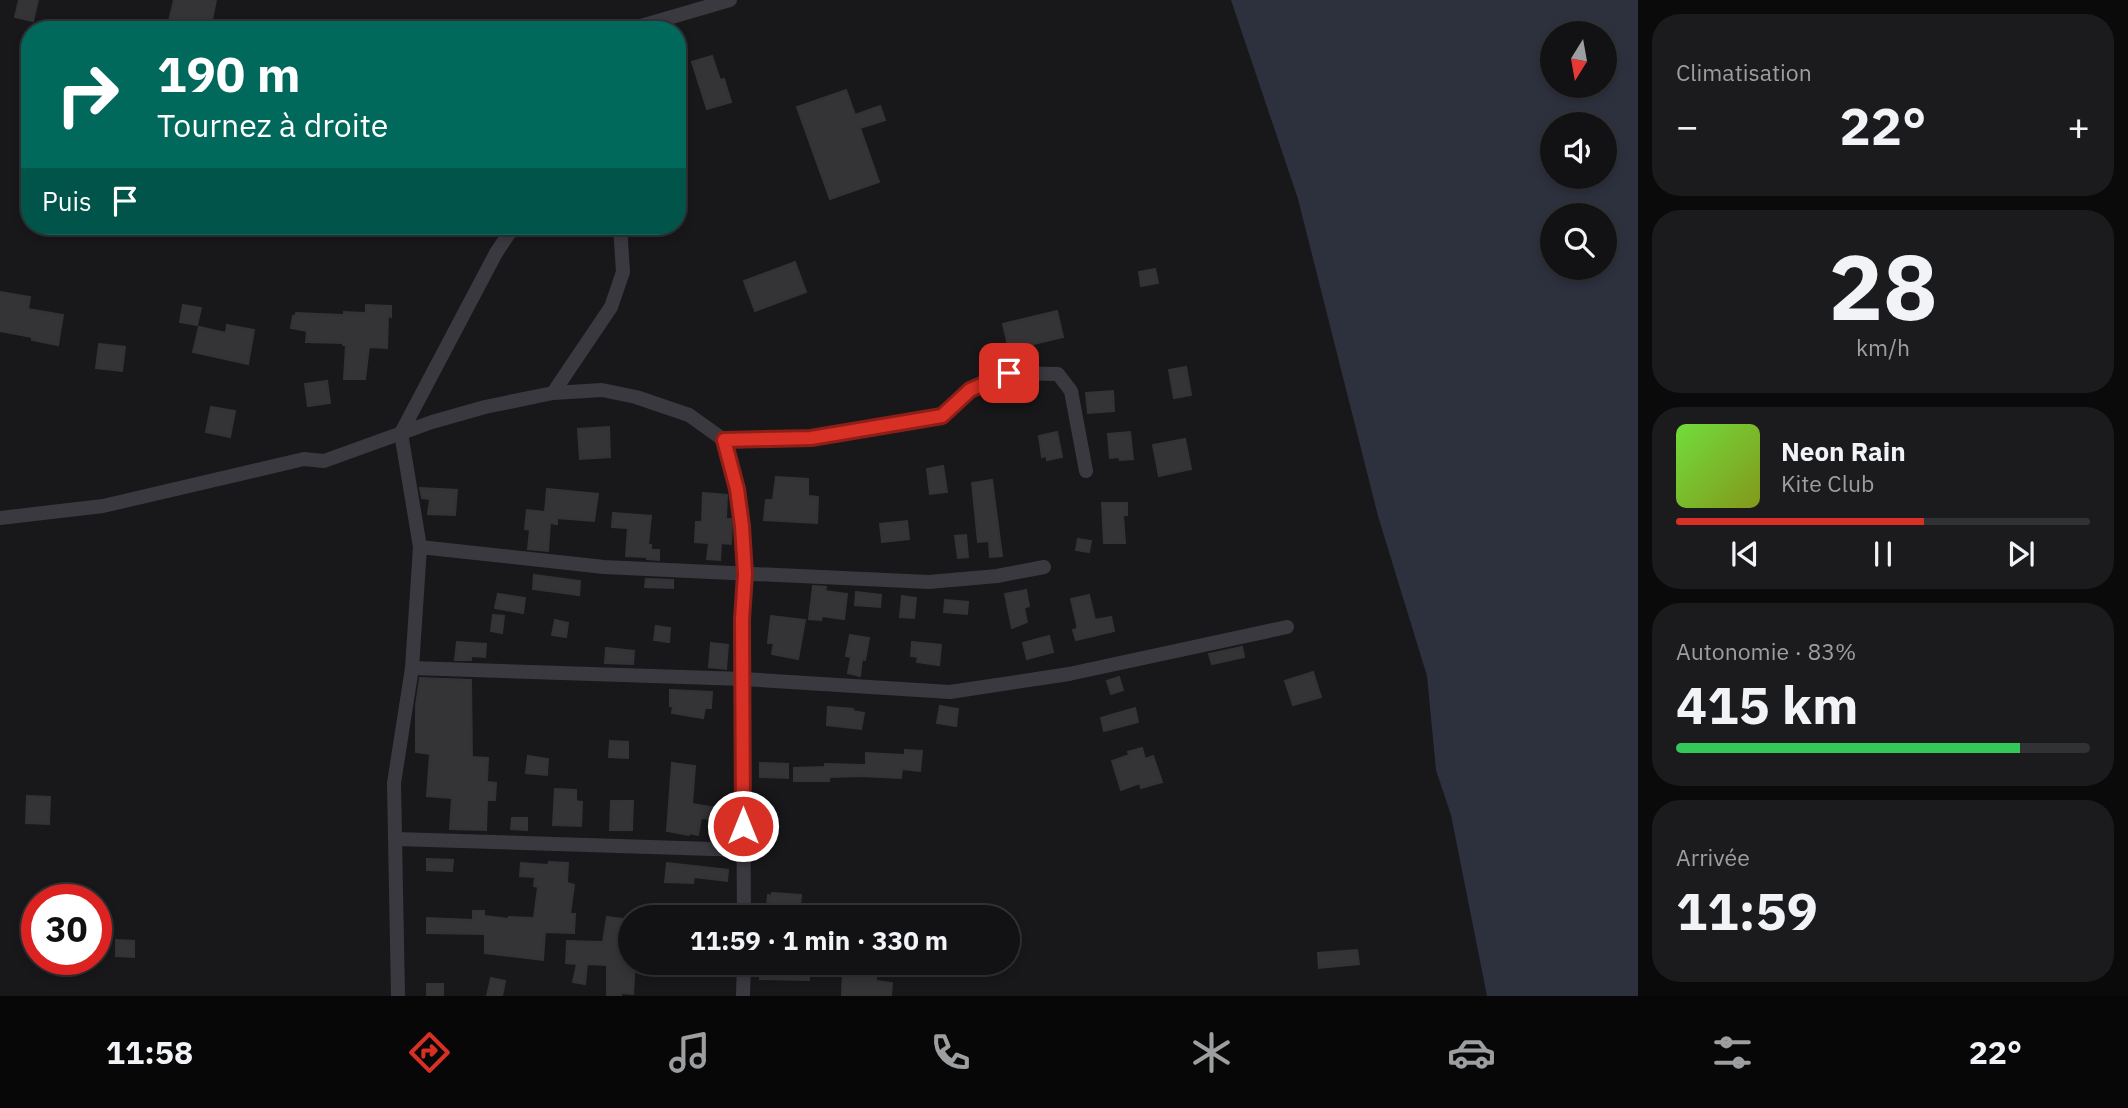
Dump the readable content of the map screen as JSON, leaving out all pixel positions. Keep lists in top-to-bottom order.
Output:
{
  "north": "bottom",
  "page": {
    "tile": [
      "Climatisation",
      ["28", "km/h"],
      ["Autonomie · 83%", "415 km"],
      ["Arrivée", "11:59"]
    ],
    "turn": ["190 m", "Tournez à droite"],
    "heat": ["−", "22°", "+"],
    "then": "Puis",
    "song": ["Neon Rain", "Kite Club"],
    "limit": "30",
    "trip": "11:59 · 1 min · 330 m",
    "tabs": ["11:58", "22°"]
  }
}
